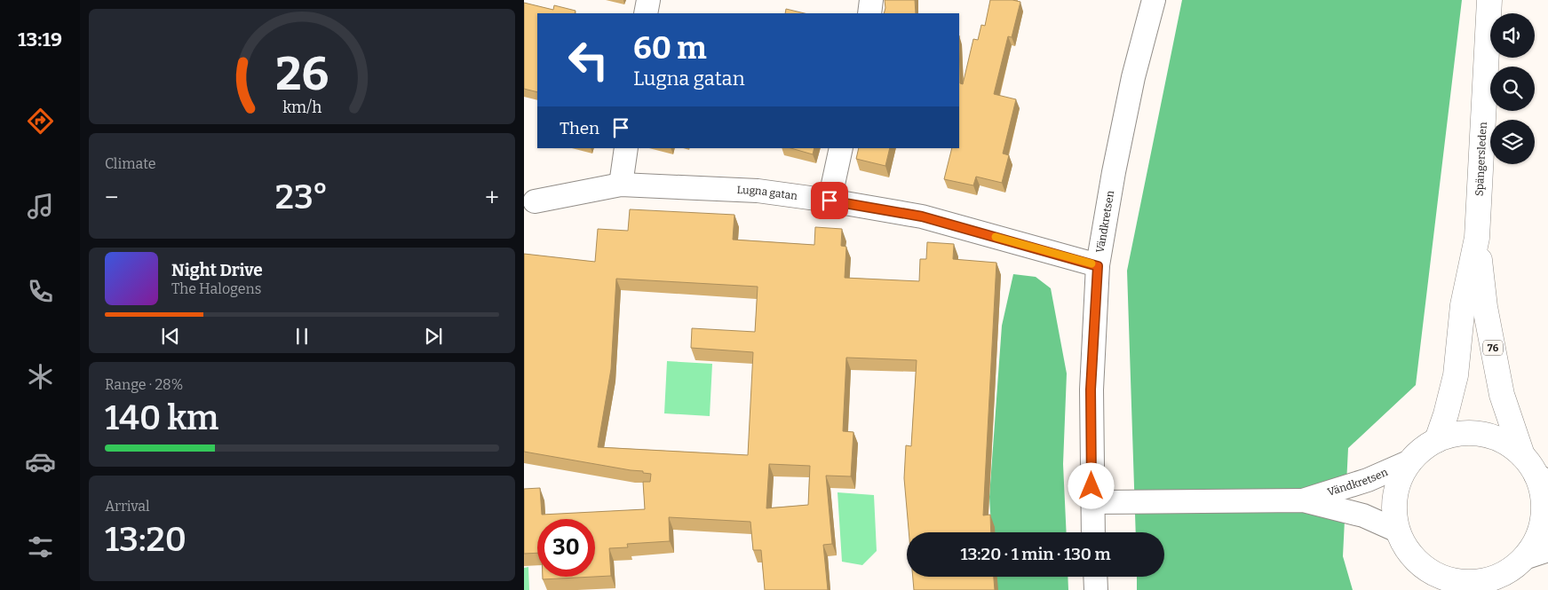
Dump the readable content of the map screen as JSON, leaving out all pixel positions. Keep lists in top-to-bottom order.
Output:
{
  "streets": {
    "main road": ["Spängersleden", "76"],
    "street": ["Lugna gatan", "Vändkretsen"]
  },
  "crossings": [
    ["Spängersleden", "Vändkretsen"],
    ["Lugna gatan", "Vändkretsen"]
  ],
  "page": {
    "tabs": "13:19",
    "turn": ["60 m", "Lugna gatan"],
    "then": "Then",
    "tile": [
      "Climate",
      ["Range · 28%", "140 km"],
      ["Arrival", "13:20"]
    ],
    "heat": ["−", "23°", "+"],
    "song": ["Night Drive", "The Halogens"],
    "limit": "30",
    "trip": "13:20 · 1 min · 130 m",
    "gauge": ["26", "km/h"]
  }
}
